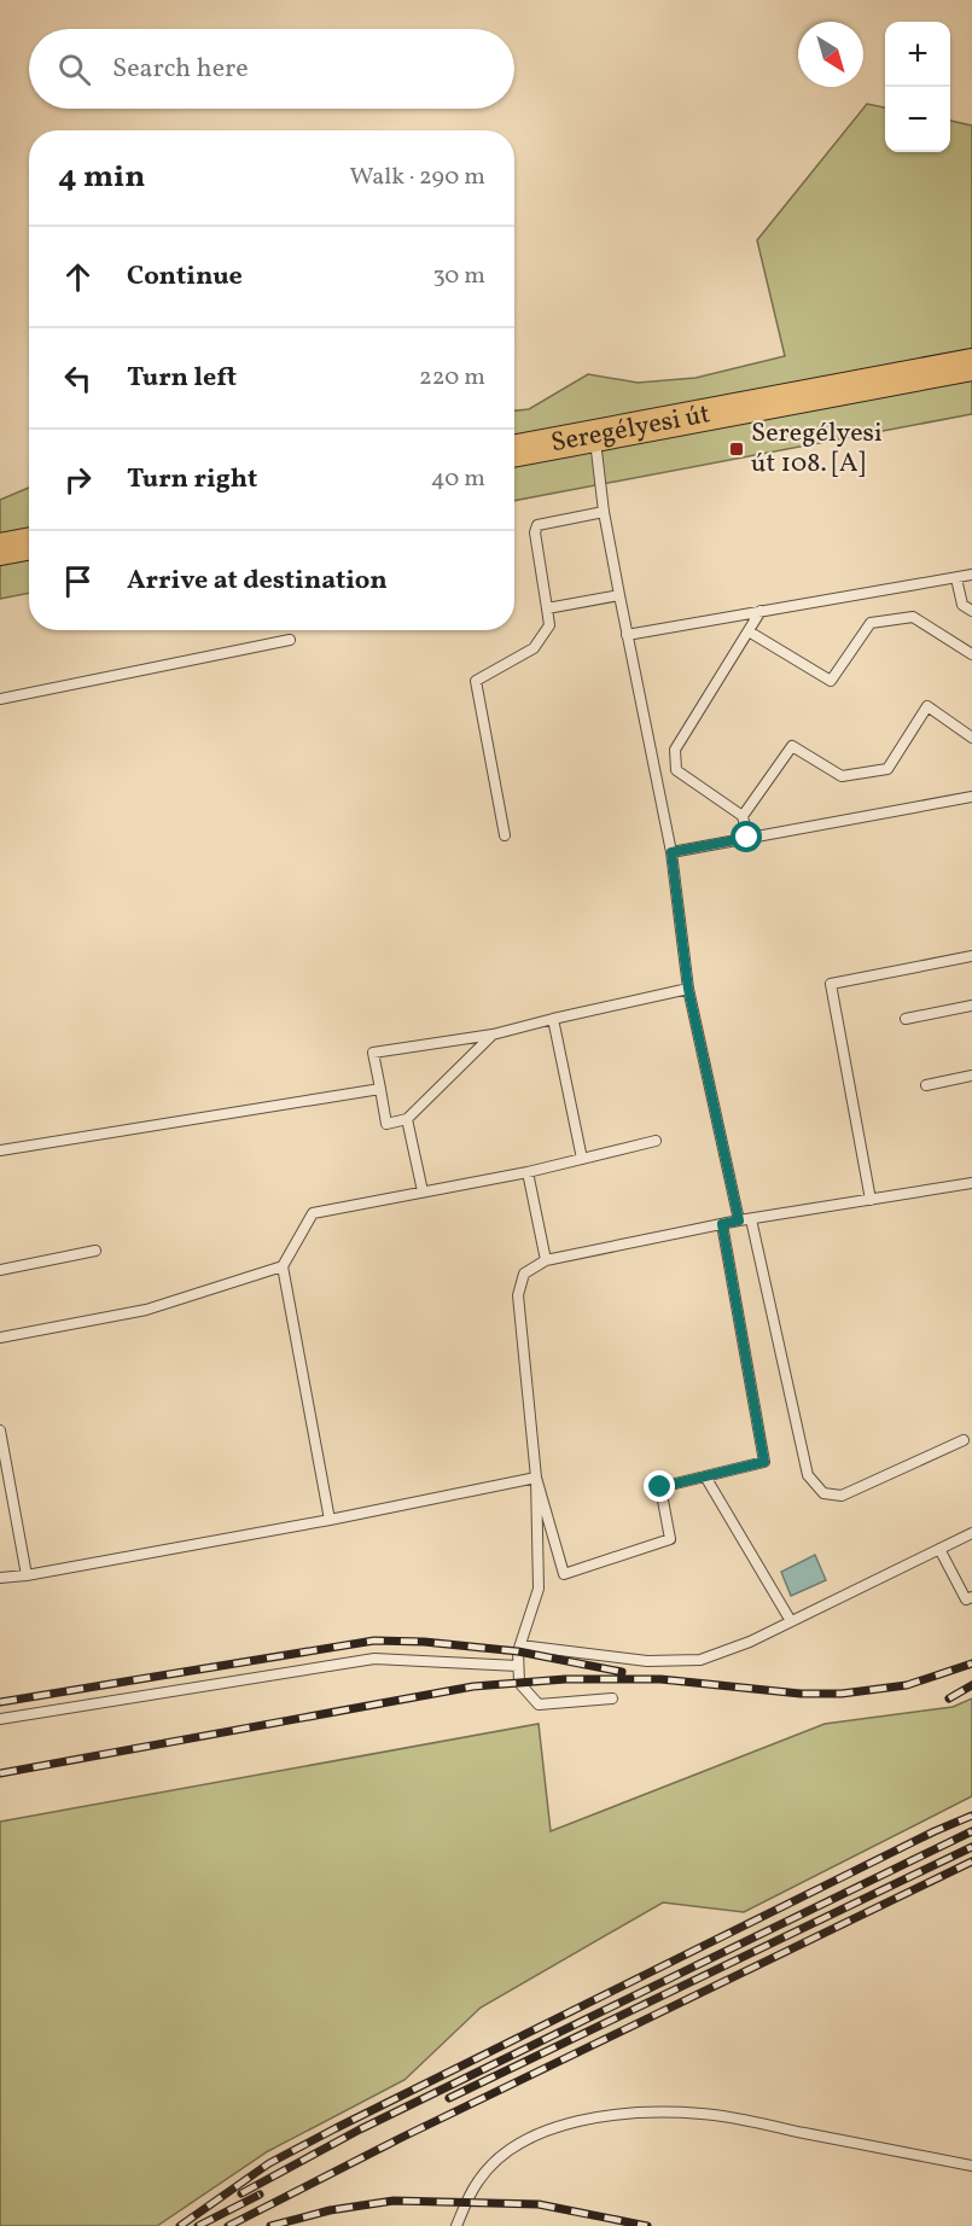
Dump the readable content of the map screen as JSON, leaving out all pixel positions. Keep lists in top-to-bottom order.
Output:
{
  "streets": {
    "main road": ["Seregélyesi út"]
  },
  "places": {
    "transit": ["Seregélyesi út 108. [A]"]
  },
  "north": "bottom right",
  "page": {
    "map_buttons": ["+", "−"],
    "search": "Search here",
    "heading": ["4 min", "Walk · 290 m"],
    "list": [
      ["Continue", "30 m"],
      ["Turn left", "220 m"],
      ["Turn right", "40 m"],
      "Arrive at destination"
    ]
  }
}
